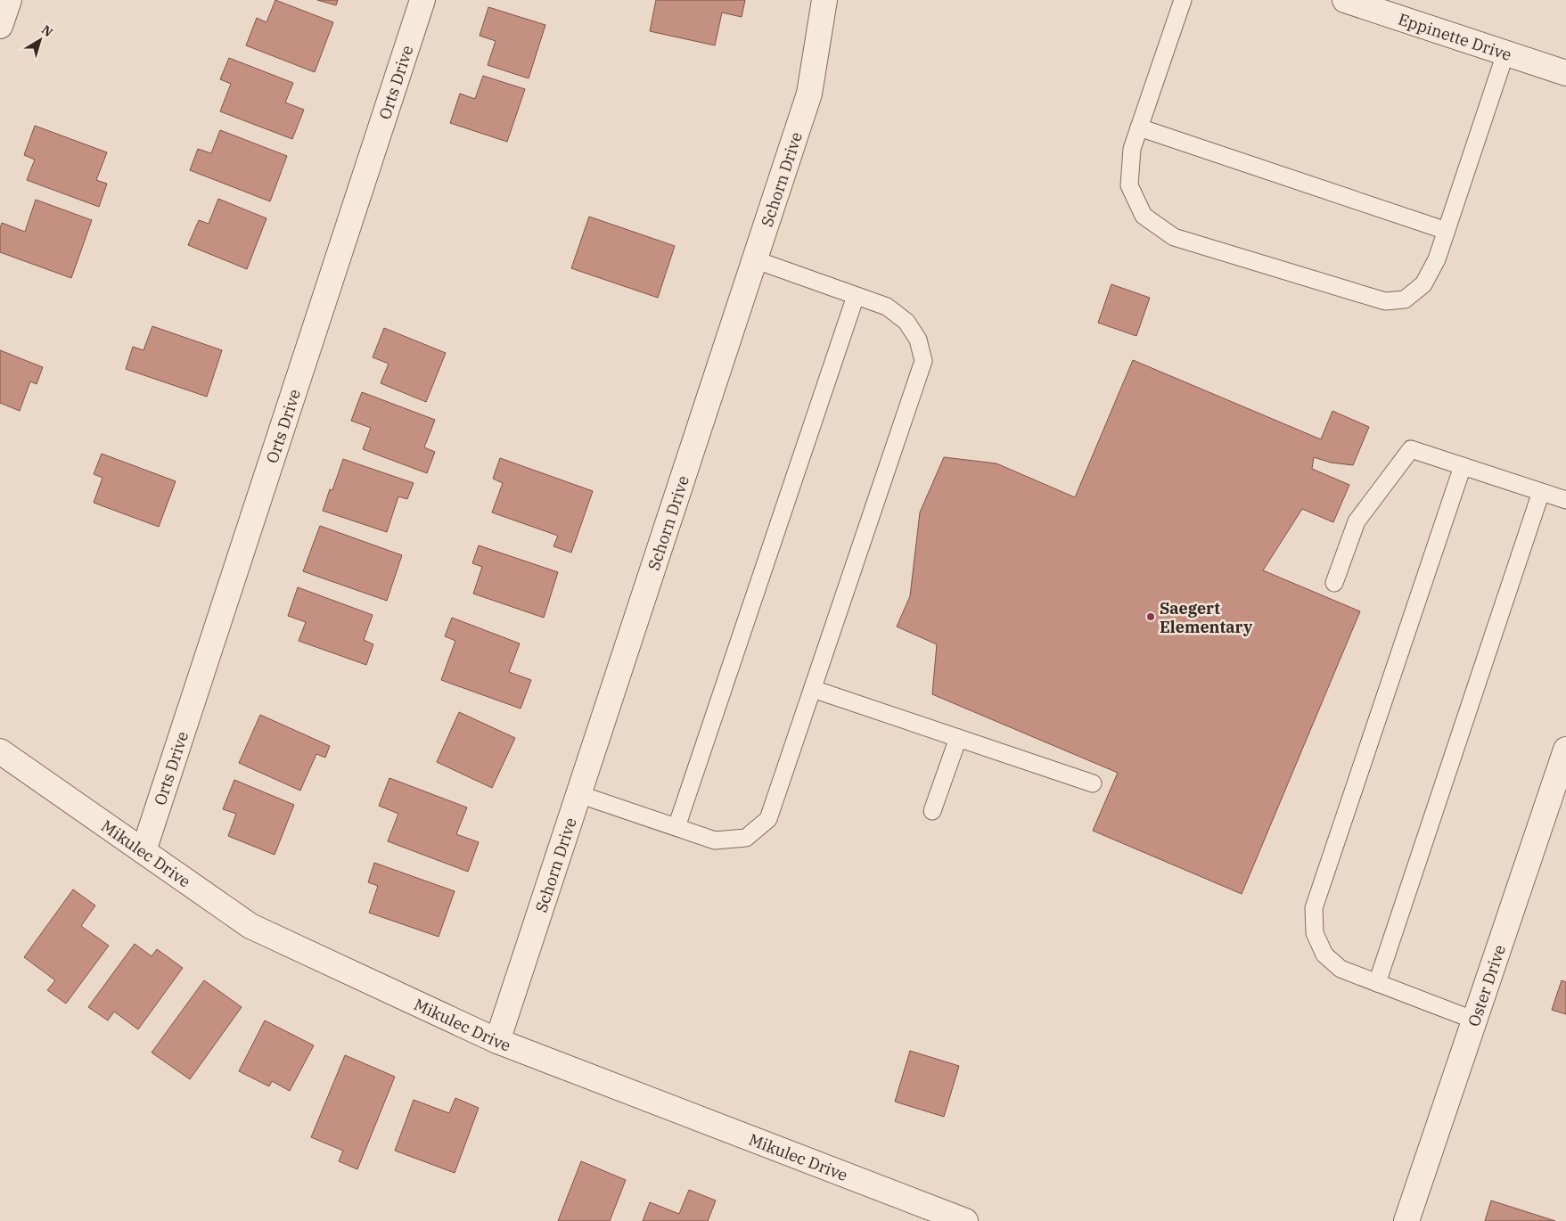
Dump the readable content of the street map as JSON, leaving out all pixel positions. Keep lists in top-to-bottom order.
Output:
{
  "streets": {
    "street": [
      "Eppinette Drive",
      "Orts Drive",
      "Schorn Drive",
      "Mikulec Drive",
      "Oster Drive"
    ]
  },
  "crossings": [
    ["Orts Drive", "Mikulec Drive"],
    ["Schorn Drive", "Mikulec Drive"]
  ],
  "places": ["Saegert Elementary"],
  "north": "top right"
}
